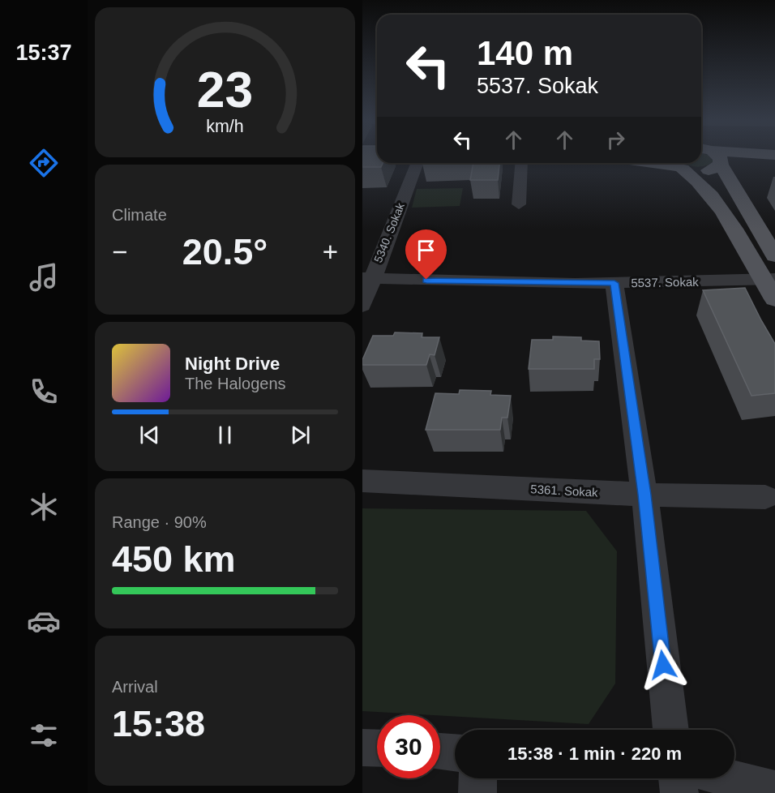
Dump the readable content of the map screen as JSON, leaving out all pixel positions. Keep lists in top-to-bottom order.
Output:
{
  "streets": {
    "street": ["5340. Sokak", "5537. Sokak", "5361. Sokak"]
  },
  "crossings": [
    ["5340. Sokak", "5537. Sokak"]
  ],
  "page": {
    "tabs": "15:37",
    "turn": ["140 m", "5537. Sokak"],
    "tile": [
      "Climate",
      ["Range · 90%", "450 km"],
      ["Arrival", "15:38"]
    ],
    "heat": ["−", "20.5°", "+"],
    "song": ["Night Drive", "The Halogens"],
    "limit": "30",
    "trip": "15:38 · 1 min · 220 m",
    "gauge": ["23", "km/h"]
  }
}
